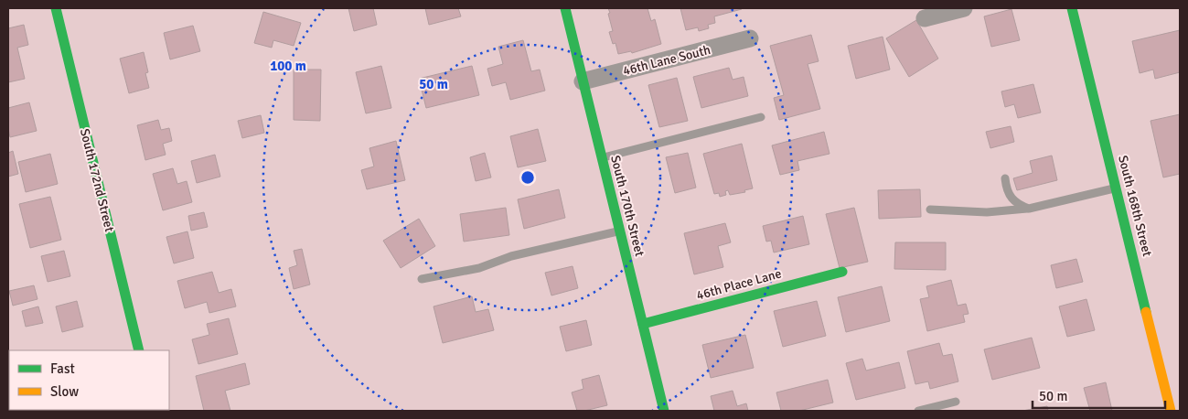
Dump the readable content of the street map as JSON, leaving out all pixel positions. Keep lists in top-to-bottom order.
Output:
{
  "streets": {
    "street": [
      "46th Lane South",
      "South 172nd Street",
      "South 170th Street",
      "South 168th Street",
      "46th Place Lane"
    ]
  },
  "crossings": [
    ["46th Lane South", "South 170th Street"],
    ["South 170th Street", "46th Place Lane"]
  ],
  "legend": ["Fast", "Slow"],
  "scale_bar": "50 m",
  "rings": ["100 m", "50 m"]
}
